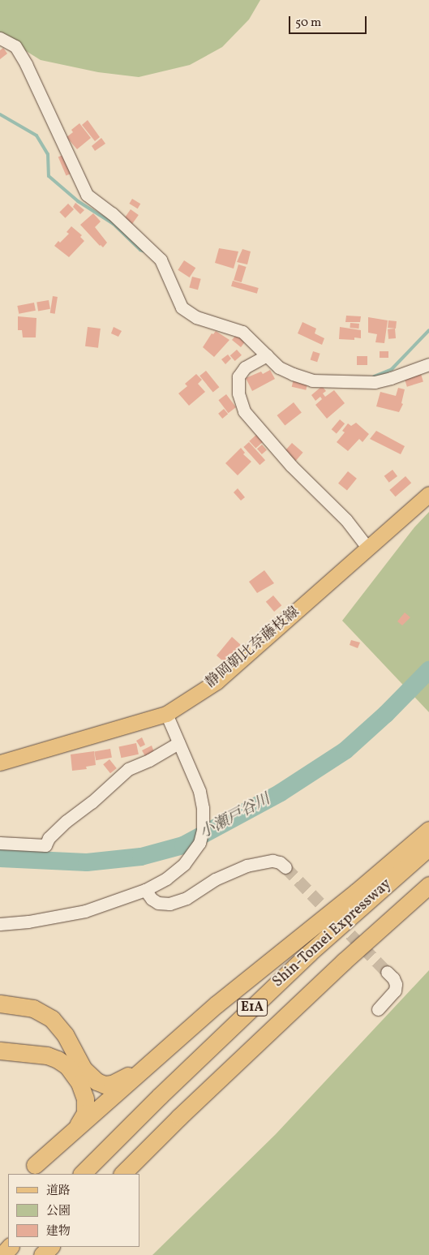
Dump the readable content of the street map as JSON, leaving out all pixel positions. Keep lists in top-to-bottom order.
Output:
{
  "streets": {
    "highway": ["Shin-Tomei Expressway", "E1A"],
    "main road": ["静岡朝比奈藤枝線"]
  },
  "water": ["小瀬戸谷川"],
  "legend": ["道路", "公園", "建物"],
  "scale_bar": "50 m"
}
